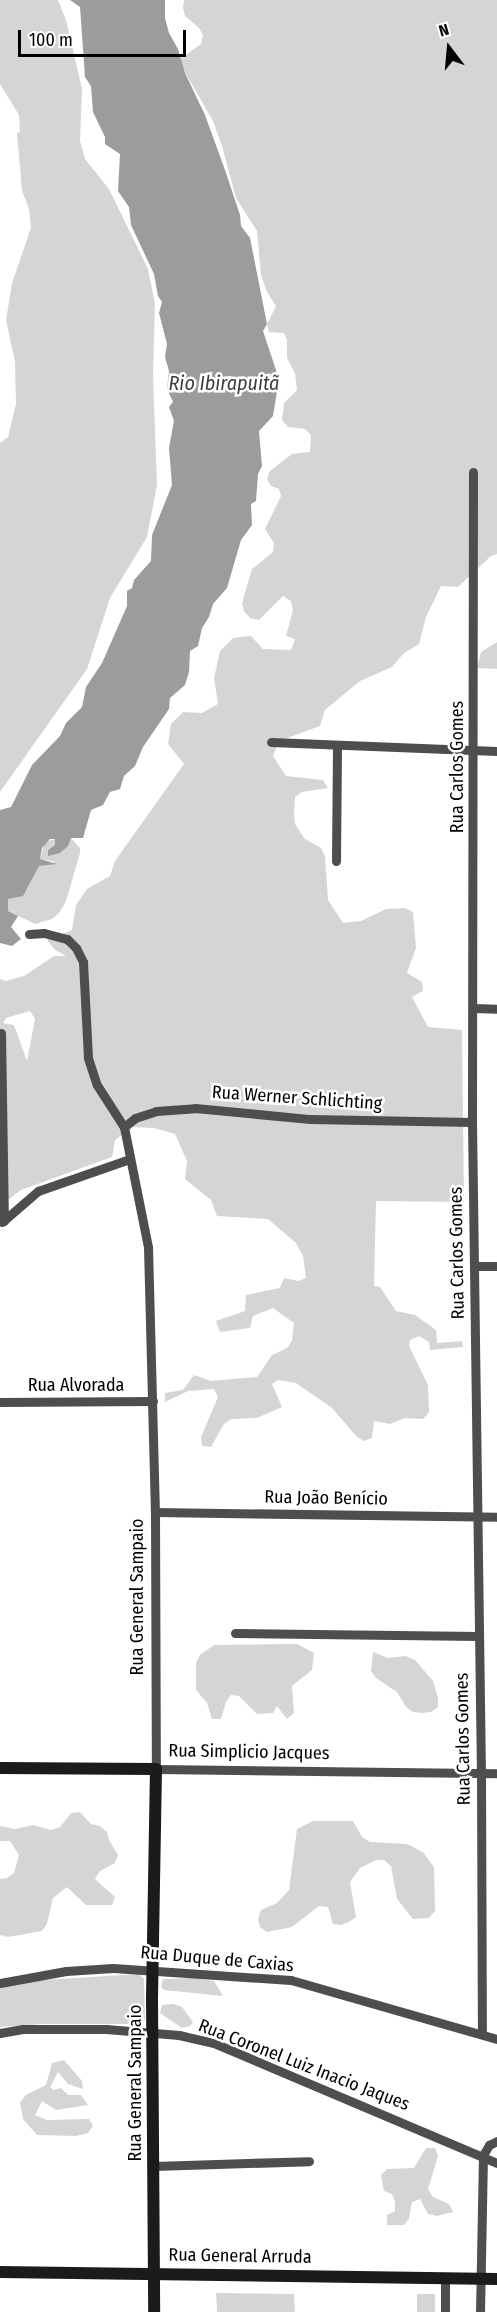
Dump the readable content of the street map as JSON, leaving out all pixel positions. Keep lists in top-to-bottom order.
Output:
{
  "streets": {
    "street": [
      "Rua Carlos Gomes",
      "Rua Werner Schlichting",
      "Rua Alvorada",
      "Rua João Benício",
      "Rua General Sampaio",
      "Rua Simplicio Jacques",
      "Rua Duque de Caxias",
      "Rua Coronel Luiz Inacio Jaques",
      "Rua General Arruda"
    ]
  },
  "crossings": [
    ["Rua Carlos Gomes", "Rua Werner Schlichting"],
    ["Rua Carlos Gomes", "Rua João Benício"],
    ["Rua Carlos Gomes", "Rua Simplicio Jacques"],
    ["Rua Carlos Gomes", "Rua Duque de Caxias"],
    ["Rua Werner Schlichting", "Rua General Sampaio"],
    ["Rua Alvorada", "Rua General Sampaio"],
    ["Rua João Benício", "Rua General Sampaio"],
    ["Rua General Sampaio", "Rua Simplicio Jacques"],
    ["Rua General Sampaio", "Rua Duque de Caxias"],
    ["Rua General Sampaio", "Rua Coronel Luiz Inacio Jaques"],
    ["Rua General Sampaio", "Rua General Arruda"]
  ],
  "water": ["Rio Ibirapuitã"],
  "scale_bar": "100 m",
  "north": "top"
}
